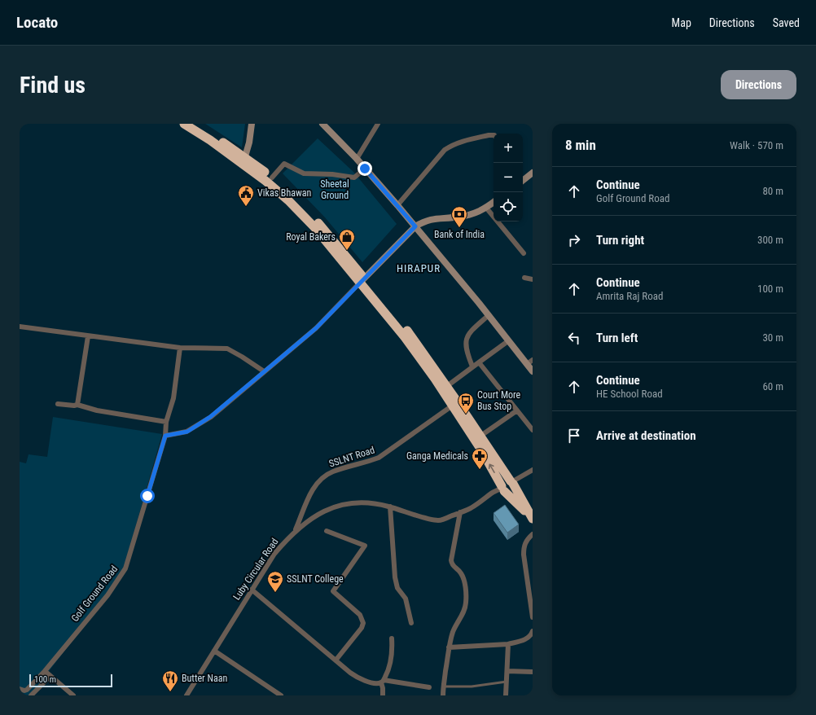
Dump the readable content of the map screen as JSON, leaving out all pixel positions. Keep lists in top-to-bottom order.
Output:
{
  "streets": {
    "street": ["SSLNT Road", "Luby Circular Road", "Golf Ground Road"]
  },
  "crossings": [
    ["SSLNT Road", "Luby Circular Road"]
  ],
  "districts": ["HIRAPUR"],
  "parks": ["Sheetal Ground"],
  "places": {
    "public building": ["Vikas Bhawan"],
    "bank": ["Bank of India"],
    "shop": ["Royal Bakers"],
    "bus stop": ["Court More Bus Stop"],
    "pharmacy": ["Ganga Medicals"],
    "school or university": ["SSLNT College"],
    "restaurant": ["Butter Naan"]
  },
  "scale_bar": "100 m",
  "page": {
    "header": "Locato",
    "nav": ["Map", "Directions", "Saved"],
    "buttons": "Directions",
    "title": "Find us",
    "heading": ["8 min", "Walk · 570 m"],
    "map_buttons": ["+", "−"],
    "list": [
      ["Continue", "Golf Ground Road", "80 m"],
      ["Turn right", "300 m"],
      ["Continue", "Amrita Raj Road", "100 m"],
      ["Turn left", "30 m"],
      ["Continue", "HE School Road", "60 m"],
      "Arrive at destination"
    ],
    "scale": "100 m"
  }
}
